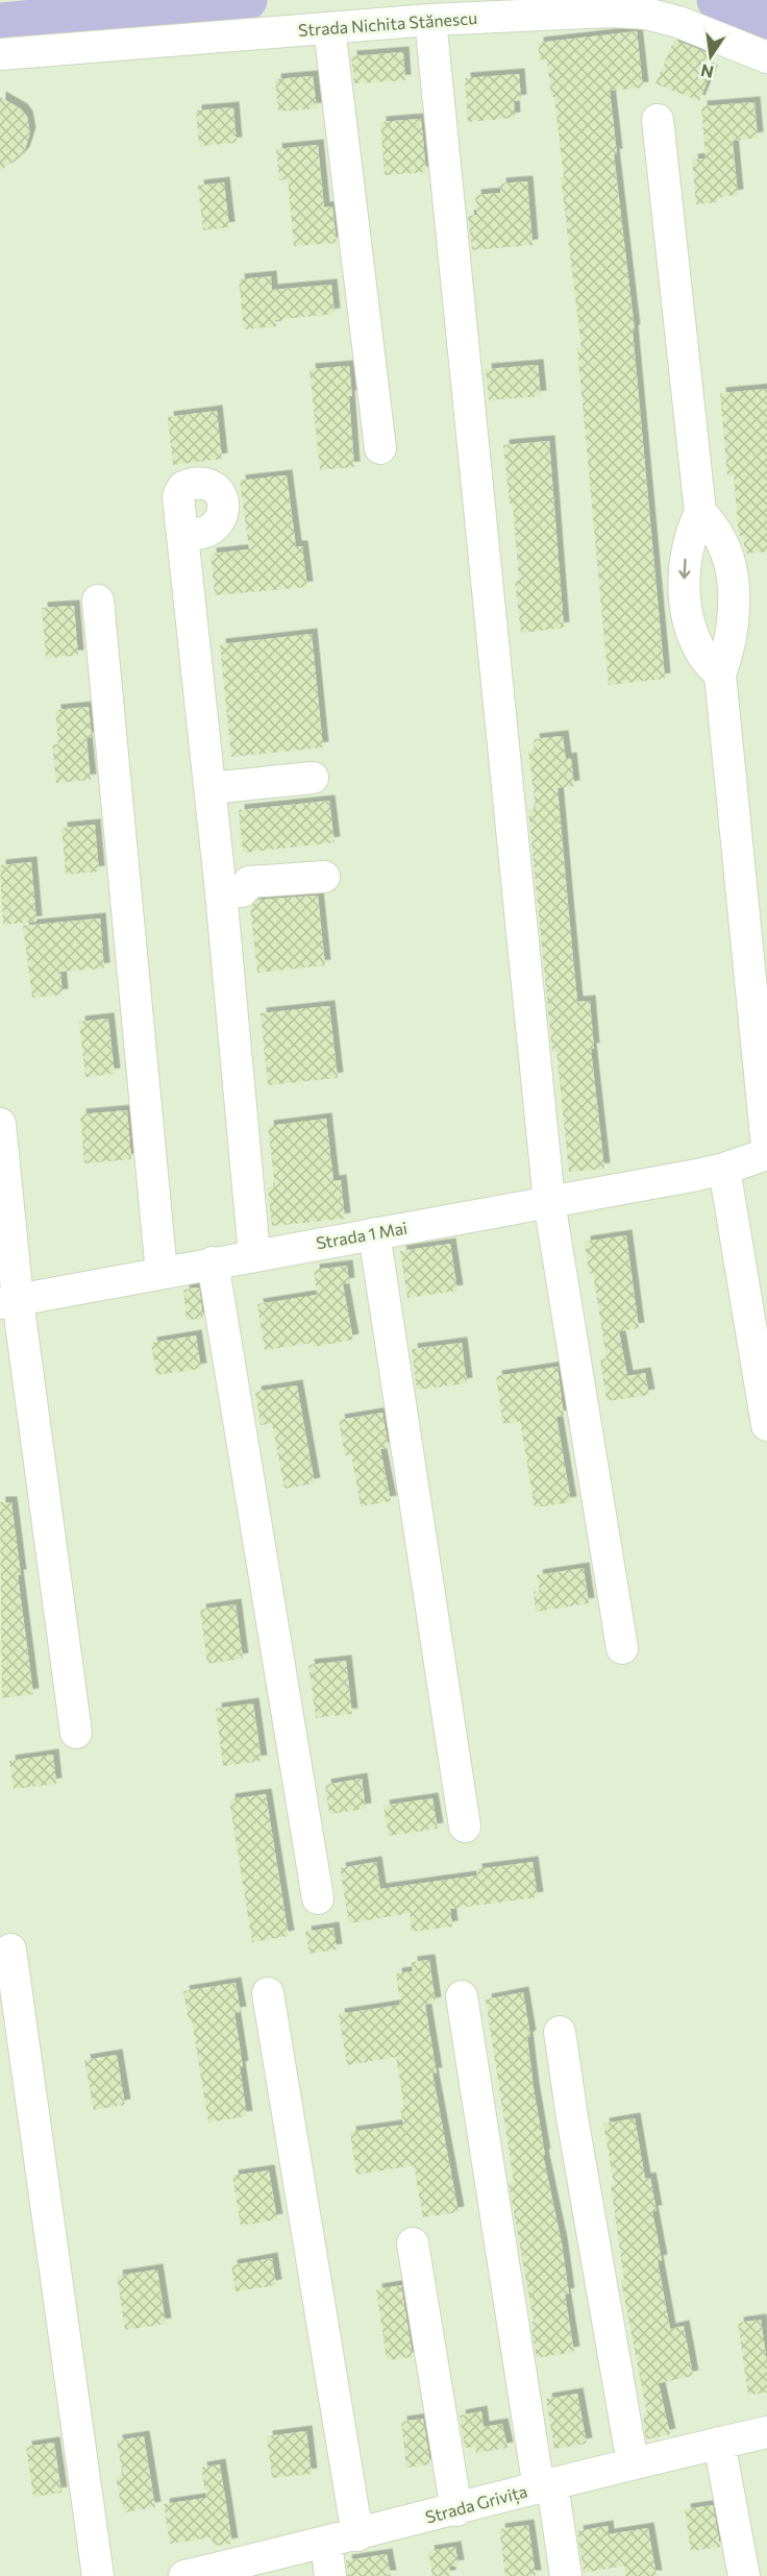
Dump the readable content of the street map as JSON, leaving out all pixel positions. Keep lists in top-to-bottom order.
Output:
{
  "streets": {
    "street": ["Strada Nichita Stănescu", "Strada 1 Mai", "Strada Grivița"]
  },
  "north": "bottom"
}
